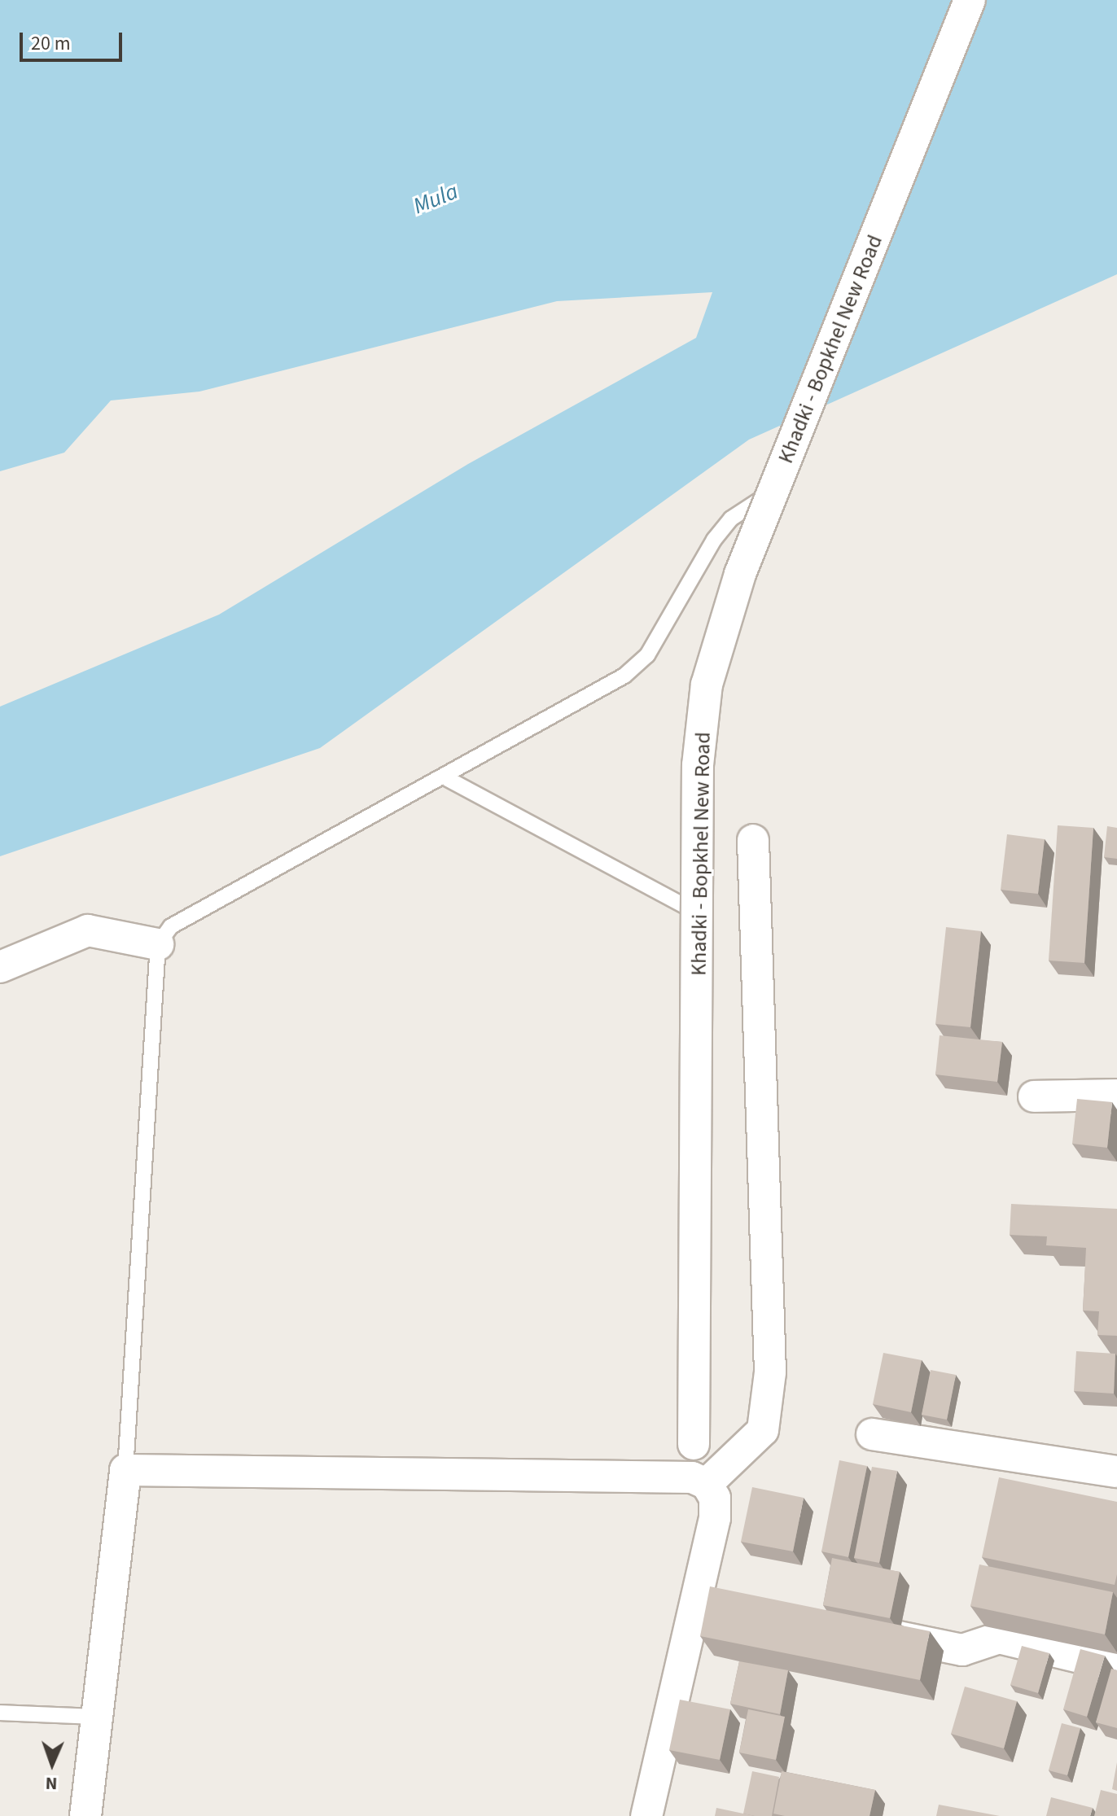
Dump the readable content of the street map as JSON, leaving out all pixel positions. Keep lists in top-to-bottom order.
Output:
{
  "streets": {
    "street": ["Khadki - Bopkhel New Road"]
  },
  "water": ["Mula"],
  "scale_bar": "20 m",
  "north": "bottom"
}
